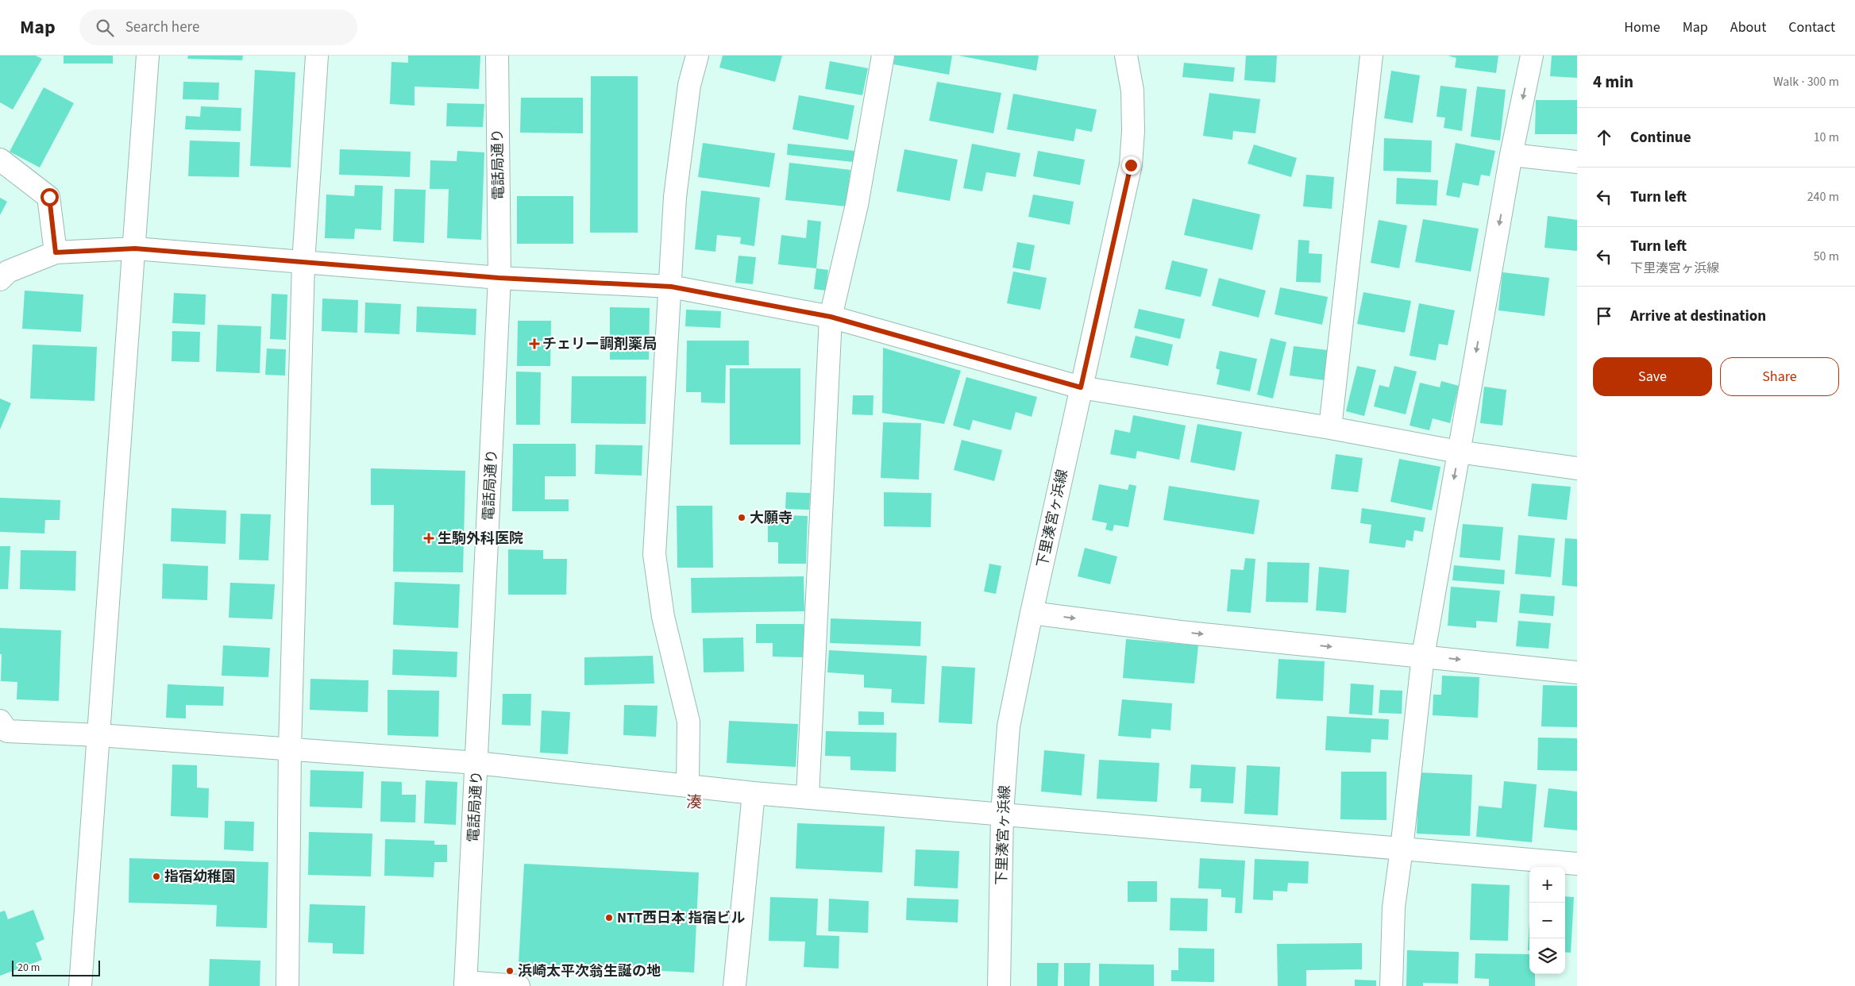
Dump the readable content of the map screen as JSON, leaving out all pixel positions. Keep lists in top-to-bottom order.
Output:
{
  "streets": {
    "street": ["電話局通り", "下里湊宮ヶ浜線"]
  },
  "districts": ["湊"],
  "places": {
    "health": ["チェリー調剤薬局", "生駒外科医院"],
    "other": [
      "大願寺",
      "指宿幼稚園",
      "NTT西日本 指宿ビル",
      "浜崎太平次翁生誕の地"
    ]
  },
  "scale_bar": "20 m",
  "page": {
    "header": "Map",
    "search": "Search here",
    "nav": [
      "Home",
      "Map",
      "About",
      "Contact"
    ],
    "heading": ["4 min", "Walk · 300 m"],
    "list": [
      ["Continue", "10 m"],
      ["Turn left", "240 m"],
      ["Turn left", "下里湊宮ヶ浜線", "50 m"],
      "Arrive at destination"
    ],
    "buttons": ["Save", "Share"],
    "map_buttons": ["+", "−"],
    "scale": "20 m"
  }
}
